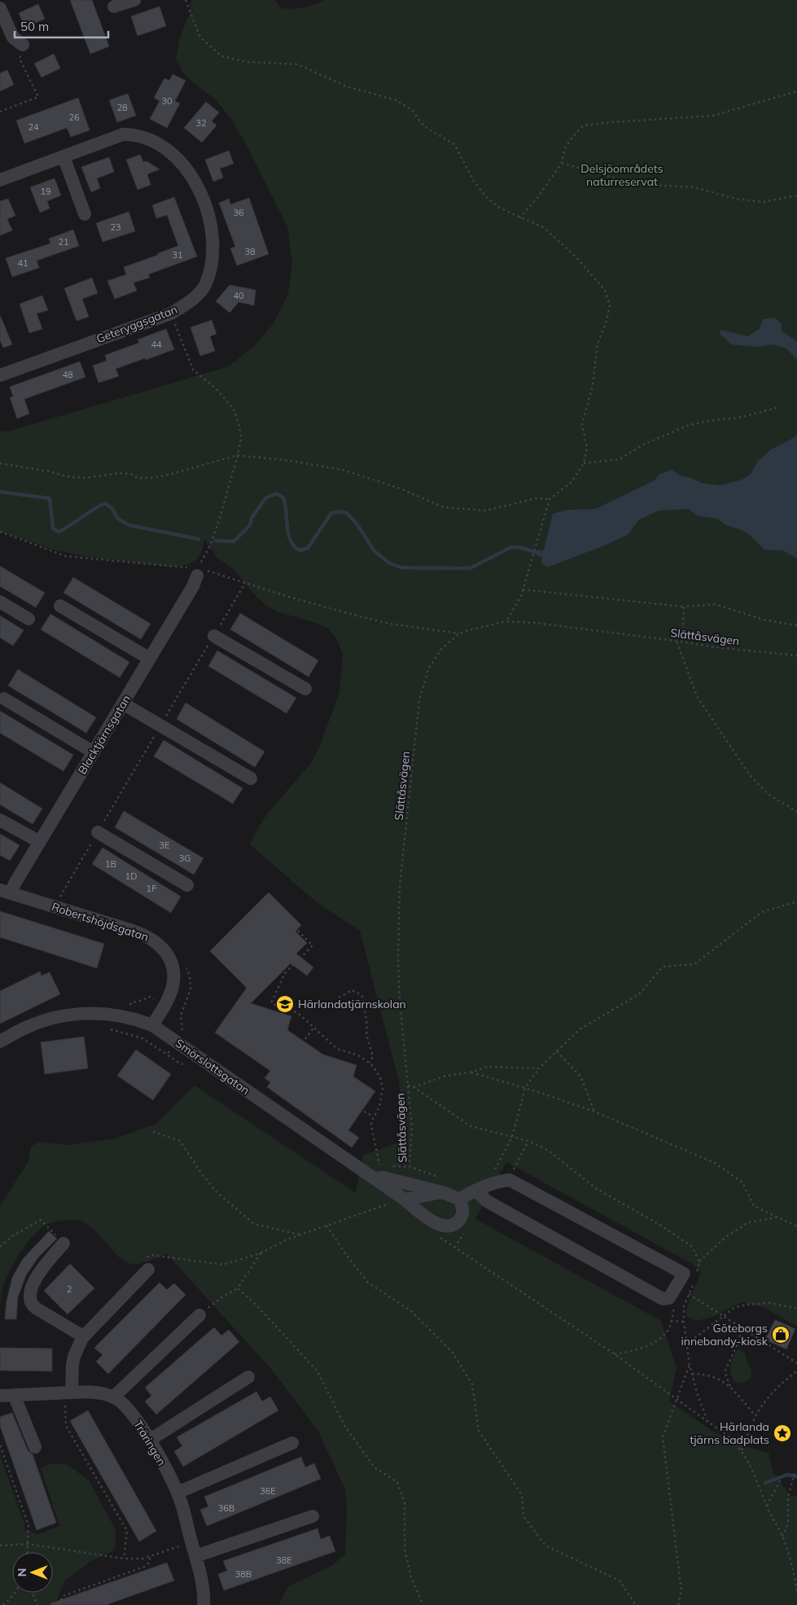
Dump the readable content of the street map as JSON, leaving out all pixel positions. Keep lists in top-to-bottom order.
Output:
{
  "streets": {
    "street": [
      "Geteryggsgatan",
      "Blacktjärnsgatan",
      "Robertshöjdsgatan",
      "Smörslottsgatan",
      "Träringen"
    ],
    "path": ["Slättåsvägen"]
  },
  "crossings": [
    ["Blacktjärnsgatan", "Robertshöjdsgatan"],
    ["Robertshöjdsgatan", "Smörslottsgatan"]
  ],
  "parks": ["Delsjöområdets naturreservat"],
  "places": {
    "school or university": ["Härlandatjärnskolan"],
    "shop": ["Göteborgs innebandy-kiosk"],
    "place": ["Härlanda tjärns badplats"]
  },
  "house_numbers": [
    "30",
    "28",
    "26",
    "32",
    "24",
    "19",
    "36",
    "23",
    "21",
    "38",
    "31",
    "41",
    "40",
    "44",
    "48",
    "3E",
    "3G",
    "1B",
    "1D",
    "1F",
    "2",
    "36E",
    "36B",
    "38E",
    "38B"
  ],
  "scale_bar": "50 m",
  "north": "left"
}
